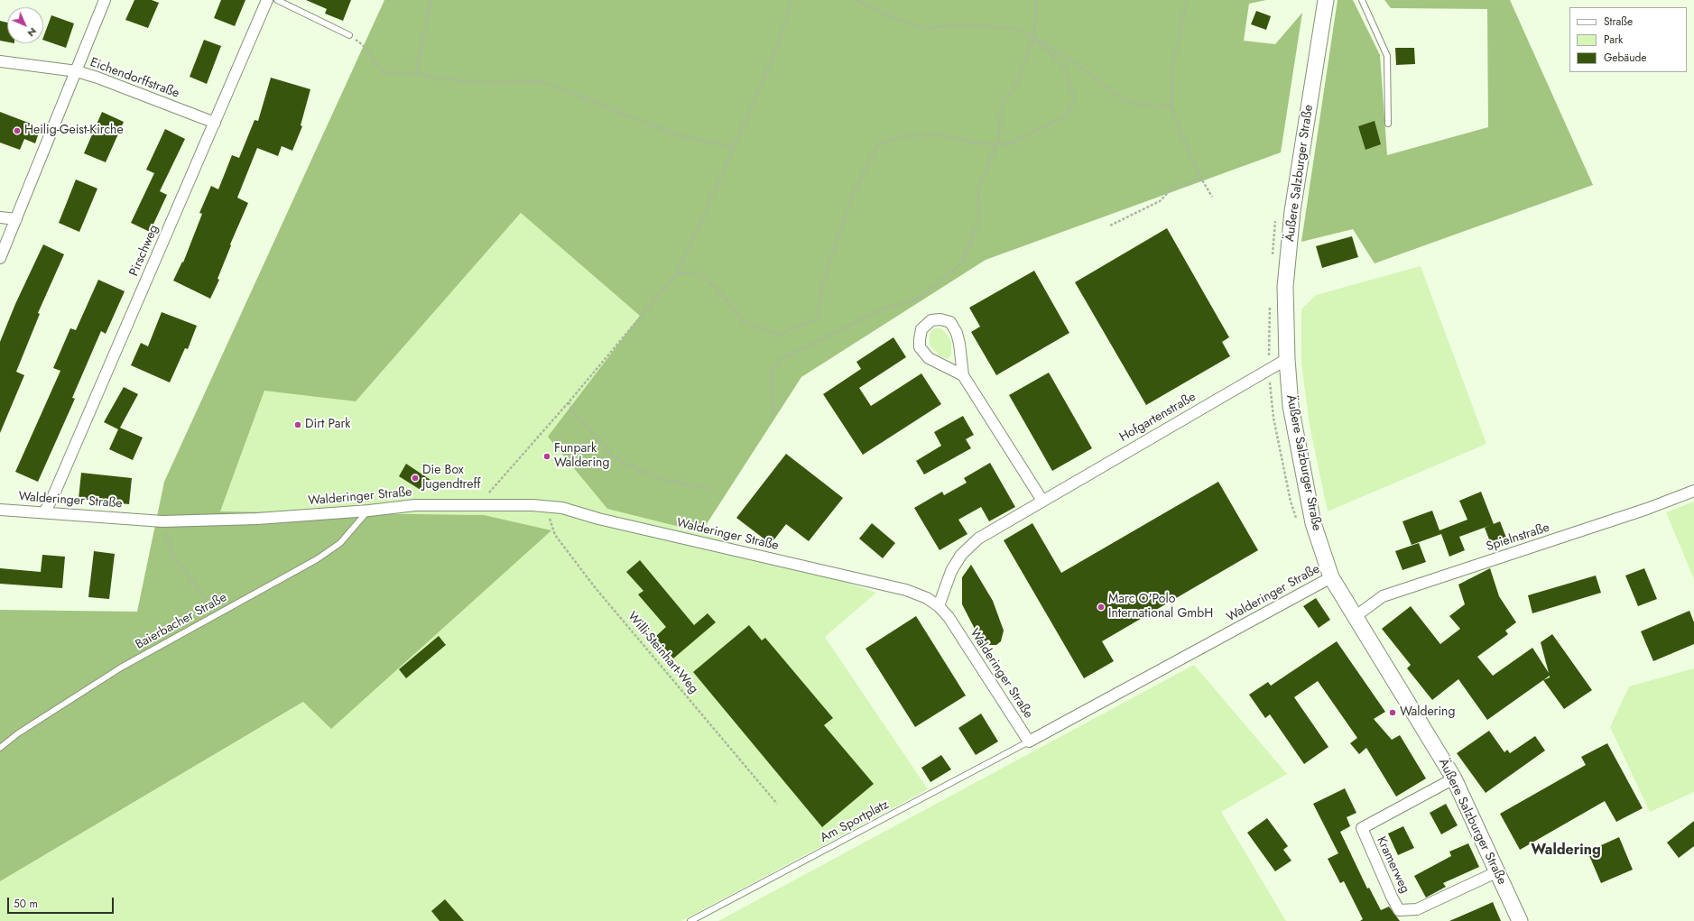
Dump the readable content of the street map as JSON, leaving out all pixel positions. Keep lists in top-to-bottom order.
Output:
{
  "streets": {
    "main road": ["Äußere Salzburger Straße"],
    "street": [
      "Eichendorffstraße",
      "Pirschweg",
      "Hofgartenstraße",
      "Walderinger Straße",
      "Spielnstraße",
      "Kramerweg"
    ],
    "lane": ["Baierbacher Straße", "Am Sportplatz"],
    "path": ["Willi-Steinhart-Weg"]
  },
  "crossings": [
    ["Eichendorffstraße", "Pirschweg"],
    ["Äußere Salzburger Straße", "Hofgartenstraße"],
    ["Äußere Salzburger Straße", "Walderinger Straße"],
    ["Äußere Salzburger Straße", "Spielnstraße"],
    ["Äußere Salzburger Straße", "Kramerweg"],
    ["Pirschweg", "Walderinger Straße"],
    ["Hofgartenstraße", "Walderinger Straße"],
    ["Walderinger Straße", "Baierbacher Straße"],
    ["Walderinger Straße", "Willi-Steinhart-Weg"],
    ["Walderinger Straße", "Am Sportplatz"]
  ],
  "districts": ["Waldering"],
  "places": [
    "Heilig-Geist-Kirche",
    "Dirt Park",
    "Funpark Waldering",
    "Die Box Jugendtreff",
    "Marc O'Polo International GmbH",
    "Waldering"
  ],
  "legend": ["Straße", "Park", "Gebäude"],
  "scale_bar": "50 m",
  "north": "bottom right"
}
